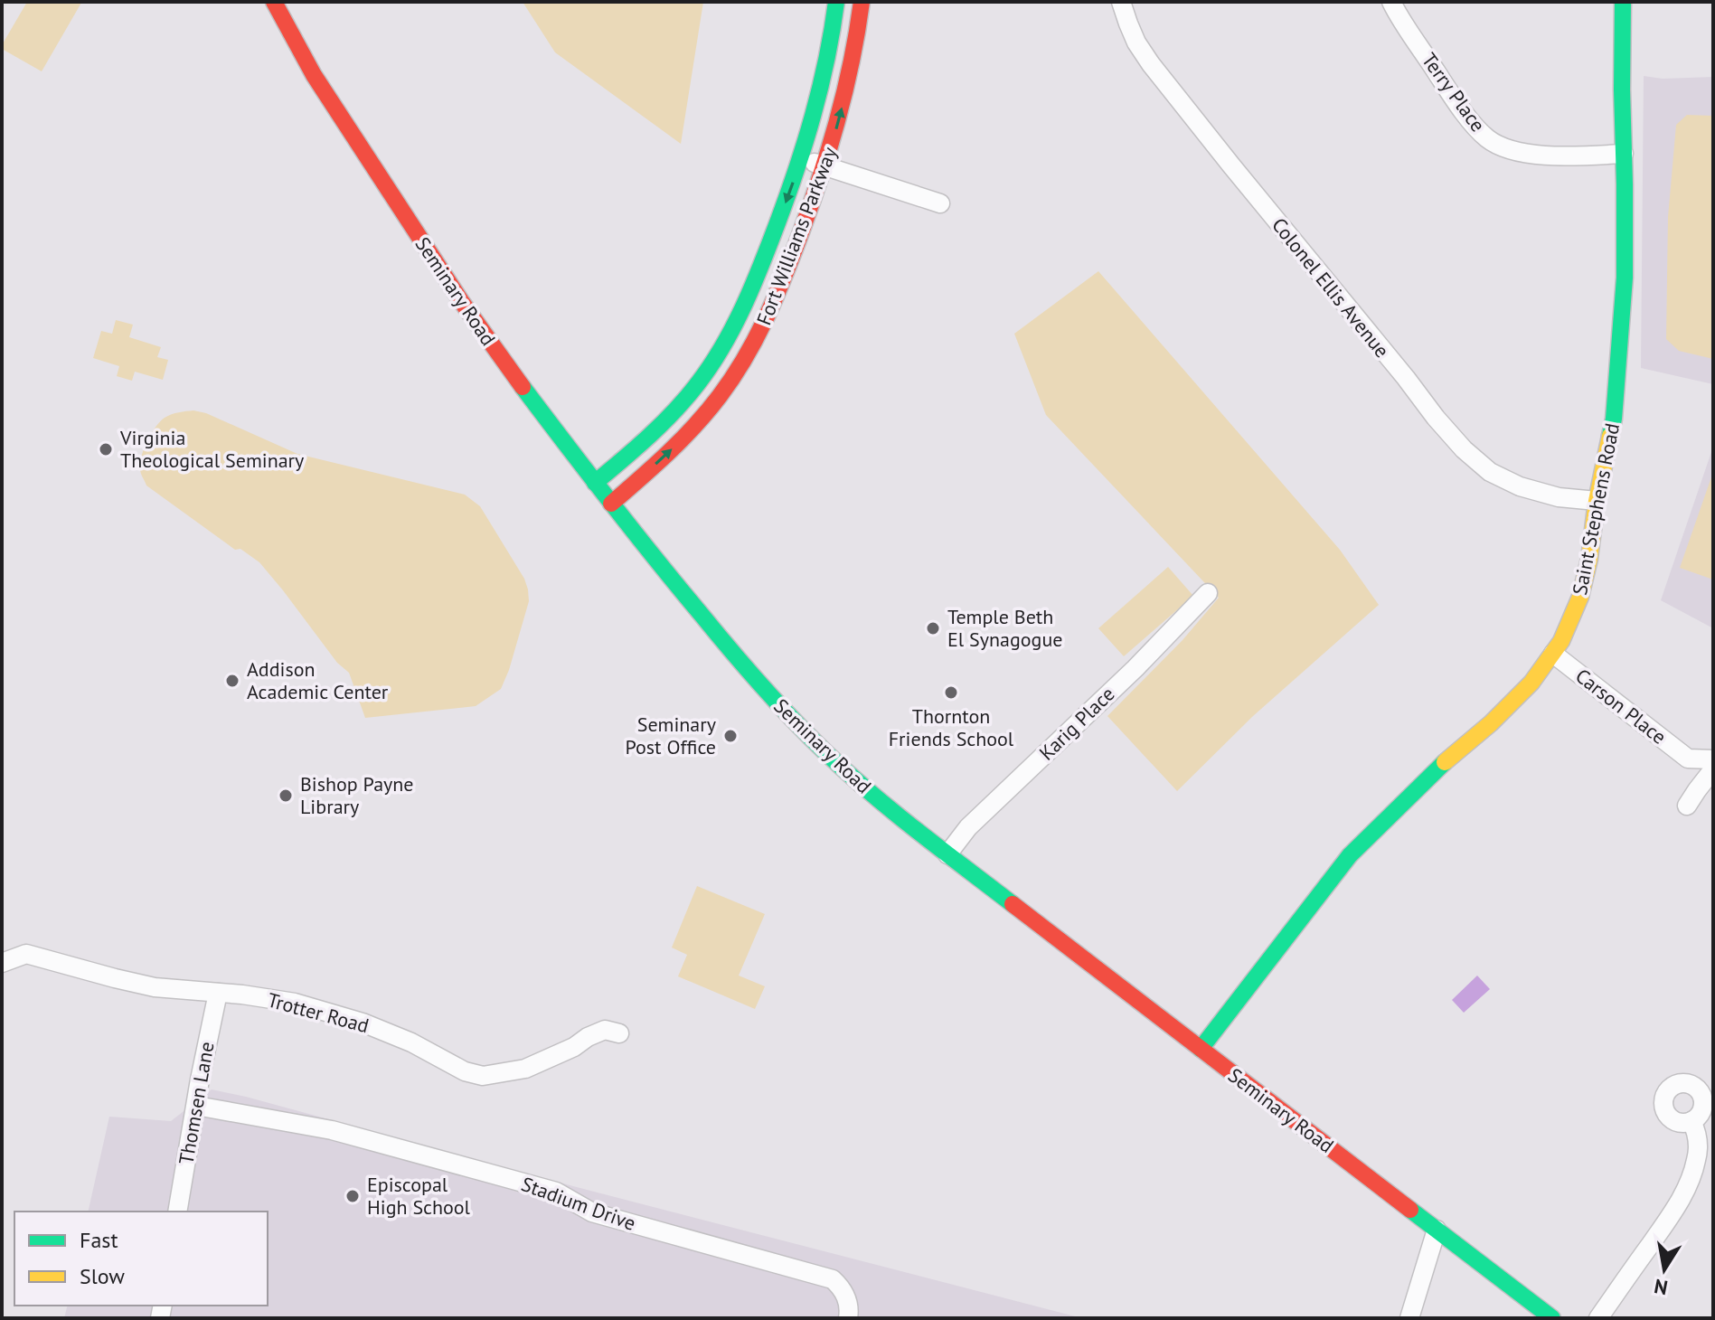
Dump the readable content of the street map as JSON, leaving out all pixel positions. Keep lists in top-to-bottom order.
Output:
{
  "streets": {
    "street": [
      "Terry Place",
      "Fort Williams Parkway",
      "Colonel Ellis Avenue",
      "Seminary Road",
      "Saint Stephens Road",
      "Carson Place",
      "Karig Place",
      "Trotter Road",
      "Thomsen Lane",
      "Stadium Drive"
    ]
  },
  "crossings": [
    ["Terry Place", "Saint Stephens Road"],
    ["Fort Williams Parkway", "Seminary Road"],
    ["Colonel Ellis Avenue", "Saint Stephens Road"],
    ["Seminary Road", "Saint Stephens Road"],
    ["Seminary Road", "Karig Place"],
    ["Saint Stephens Road", "Carson Place"],
    ["Trotter Road", "Thomsen Lane"],
    ["Thomsen Lane", "Stadium Drive"]
  ],
  "places": [
    "Virginia Theological Seminary",
    "Temple Beth El Synagogue",
    "Addison Academic Center",
    "Thornton Friends School",
    "Seminary Post Office",
    "Bishop Payne Library",
    "Episcopal High School"
  ],
  "legend": ["Fast", "Slow"],
  "north": "bottom"
}
